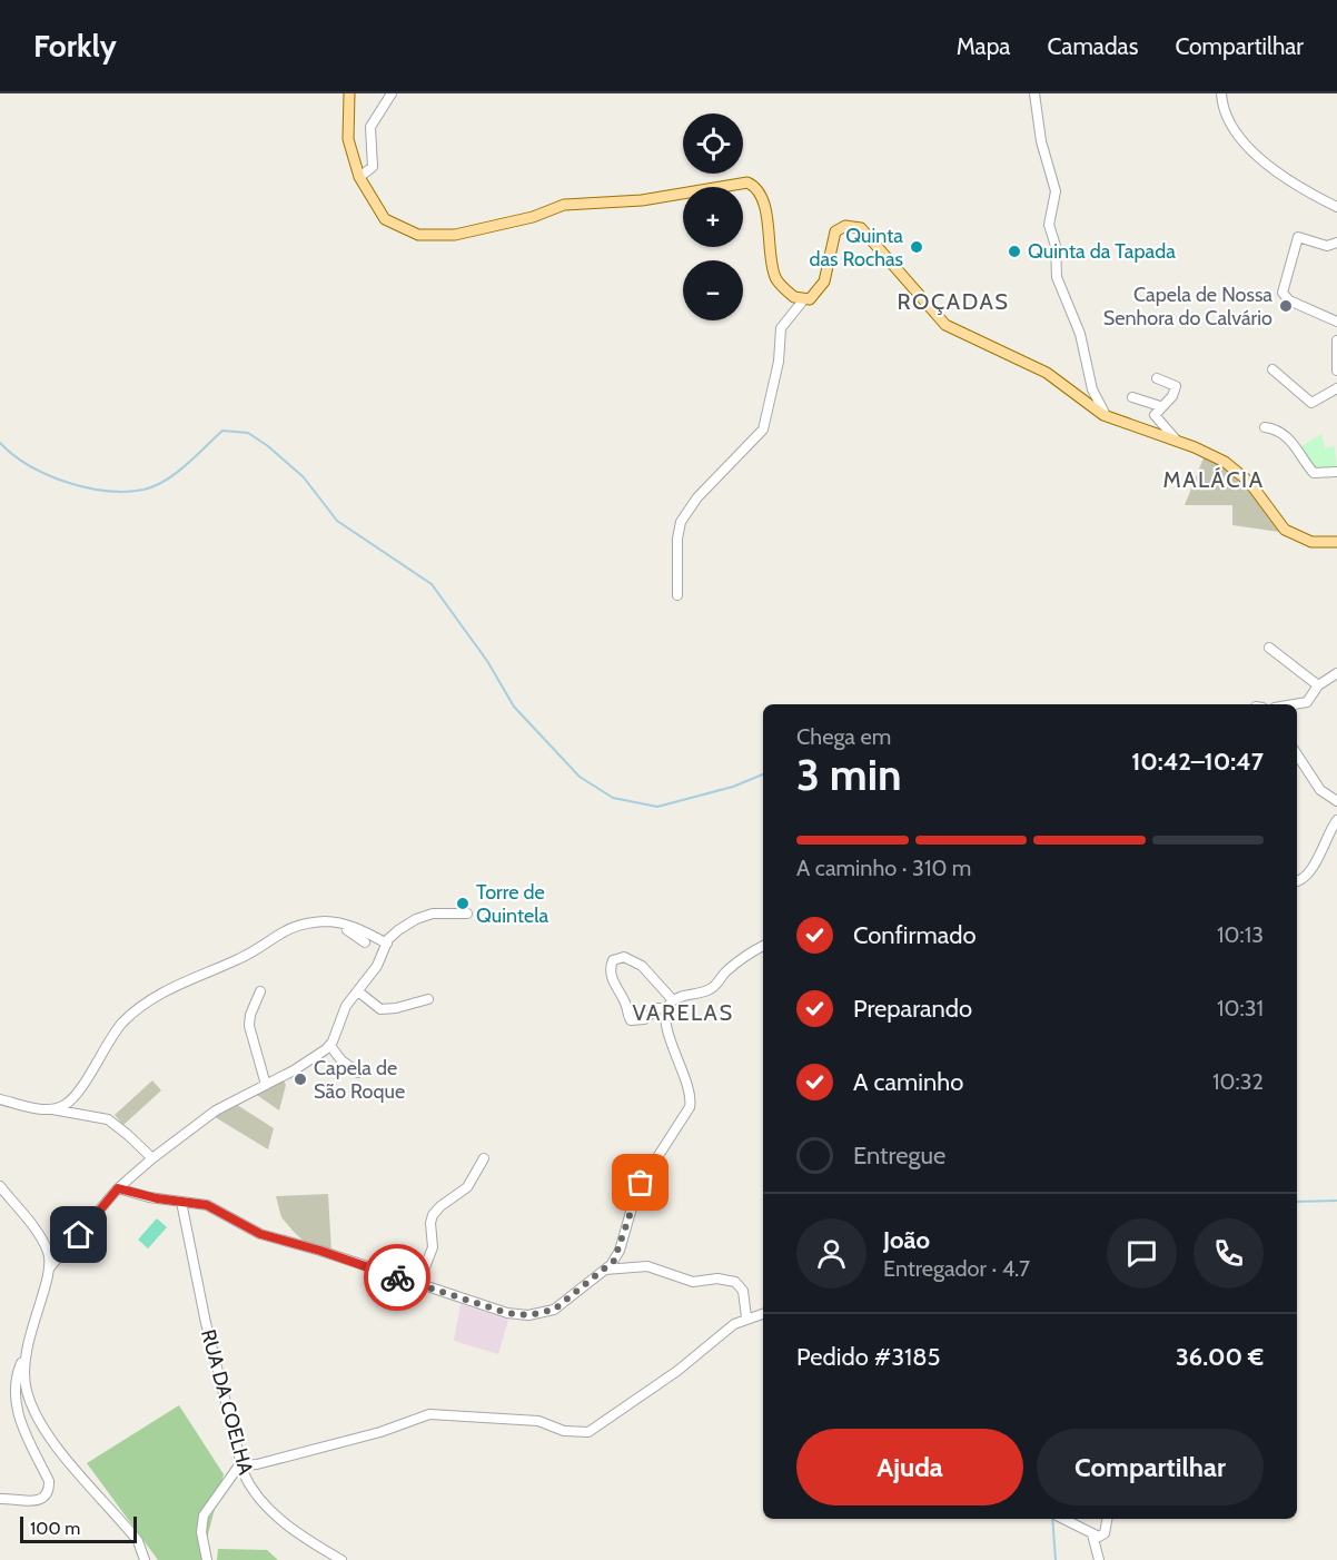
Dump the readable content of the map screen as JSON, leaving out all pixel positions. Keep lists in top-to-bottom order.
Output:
{
  "streets": {
    "street": ["RUA DA COELHA"]
  },
  "districts": ["ROÇADAS", "MALÁCIA", "VARELAS"],
  "places": [
    "Quinta das Rochas",
    "Quinta da Tapada",
    "Capela de Nossa Senhora do Calvário",
    "Torre de Quintela",
    "Capela de São Roque"
  ],
  "scale_bar": "100 m",
  "page": {
    "header": "Forkly",
    "nav": ["Mapa", "Camadas", "Compartilhar"],
    "map_buttons": ["+", "−"],
    "heading": ["3 min", "Chega em", "10:42–10:47"],
    "panel": [
      "João",
      "Entregador · 4.7",
      "Pedido #3185",
      "36.00 €"
    ],
    "bar": "A caminho · 310 m",
    "list": [
      ["Confirmado", "10:13"],
      ["Preparando", "10:31"],
      ["A caminho", "10:32"],
      "Entregue"
    ],
    "buttons": ["Ajuda", "Compartilhar"],
    "scale": "100 m"
  }
}
